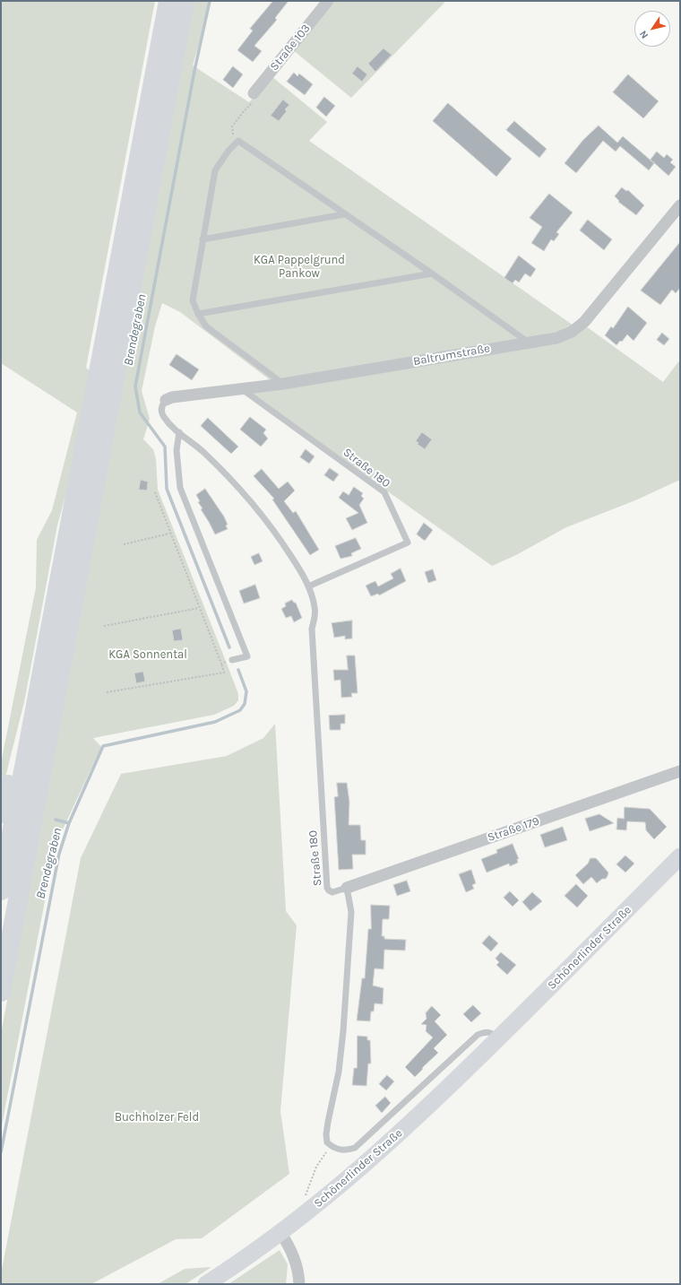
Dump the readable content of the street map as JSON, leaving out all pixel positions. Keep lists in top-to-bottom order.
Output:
{
  "streets": {
    "main road": ["Schönerlinder Straße"],
    "street": ["Straße 103", "Baltrumstraße", "Straße 179"],
    "lane": ["Straße 180"]
  },
  "crossings": [
    ["Baltrumstraße", "Straße 180"],
    ["Straße 180", "Straße 179"]
  ],
  "water": ["Brendegraben"],
  "parks": ["KGA Pappelgrund Pankow", "KGA Sonnental", "Buchholzer Feld"],
  "north": "bottom left"
}
